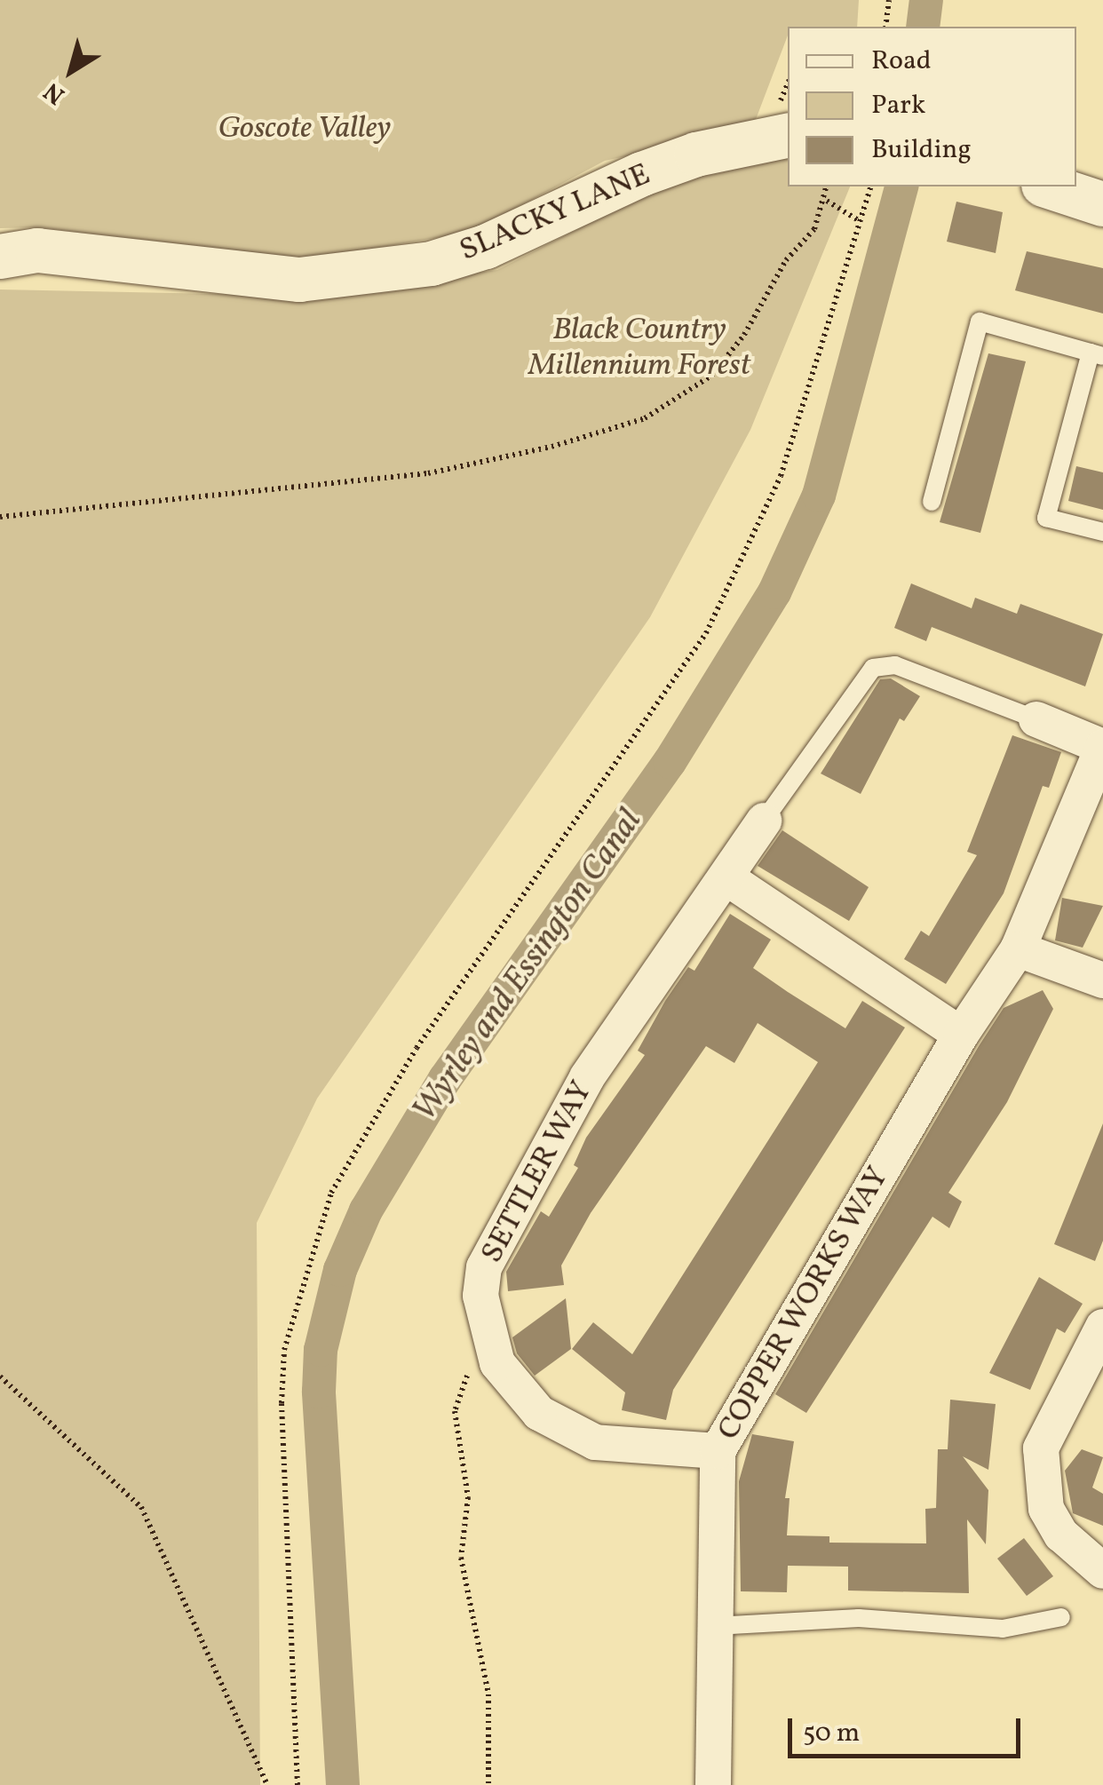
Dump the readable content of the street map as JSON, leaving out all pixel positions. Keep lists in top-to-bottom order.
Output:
{
  "streets": {
    "street": ["SLACKY LANE", "SETTLER WAY", "COPPER WORKS WAY"]
  },
  "crossings": [
    ["SETTLER WAY", "COPPER WORKS WAY"]
  ],
  "water": ["Wyrley and Essington Canal"],
  "parks": ["Goscote Valley", "Black Country Millennium Forest"],
  "legend": ["Road", "Park", "Building"],
  "scale_bar": "50 m",
  "north": "bottom left"
}
